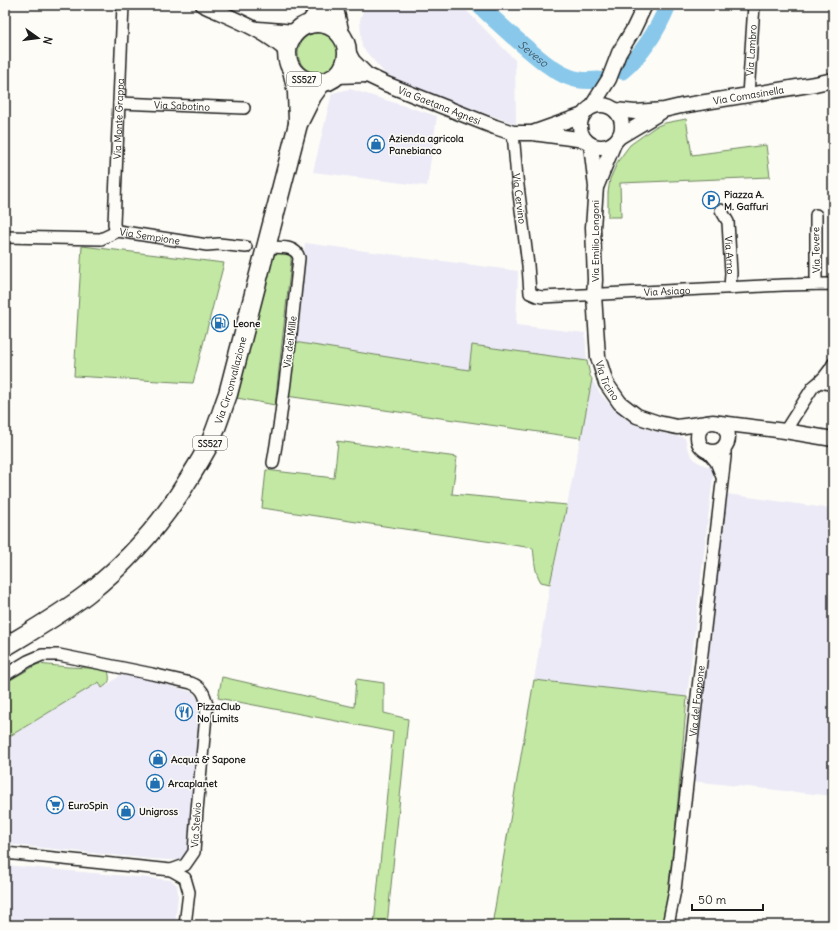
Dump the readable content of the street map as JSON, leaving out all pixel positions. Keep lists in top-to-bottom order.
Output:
{
  "streets": {
    "main road": ["SS527", "Via Circonvallazione"],
    "street": [
      "Via Lambro",
      "Via Comasinella",
      "Via Sabotino",
      "Via Gaetana Agnesi",
      "Via Monte Grappa",
      "Via Cervino",
      "Via Sempione",
      "Via Emilio Longoni",
      "Via Tevere",
      "Via Arno",
      "Via Asiago",
      "Via dei Mille",
      "Via Ticino",
      "Via del Foppone",
      "Via Stelvio"
    ]
  },
  "crossings": [
    ["Via Lambro", "Via Comasinella"],
    ["SS527", "Via Gaetana Agnesi"],
    ["SS527", "Via Circonvallazione"],
    ["Via Comasinella", "Via Emilio Longoni"],
    ["Via Sabotino", "Via Monte Grappa"],
    ["Via Gaetana Agnesi", "Via Cervino"],
    ["Via Gaetana Agnesi", "Via Circonvallazione"],
    ["Via Monte Grappa", "Via Sempione"],
    ["Via Cervino", "Via Asiago"],
    ["Via Emilio Longoni", "Via Asiago"],
    ["Via Emilio Longoni", "Via Ticino"],
    ["Via Tevere", "Via Asiago"],
    ["Via Arno", "Via Asiago"],
    ["Via Asiago", "Via Ticino"],
    ["Via dei Mille", "Via Circonvallazione"],
    ["Via Ticino", "Via del Foppone"]
  ],
  "water": ["Seveso"],
  "places": {
    "shop": [
      "Azienda agricola Panebianco",
      "Acqua & Sapone",
      "Arcaplanet",
      "Unigross"
    ],
    "parking": ["Piazza A. M. Gaffuri"],
    "fuel station": ["Leone"],
    "restaurant": ["PizzaClub No Limits"],
    "supermarket": ["EuroSpin"]
  },
  "scale_bar": "50 m",
  "north": "right"
}
